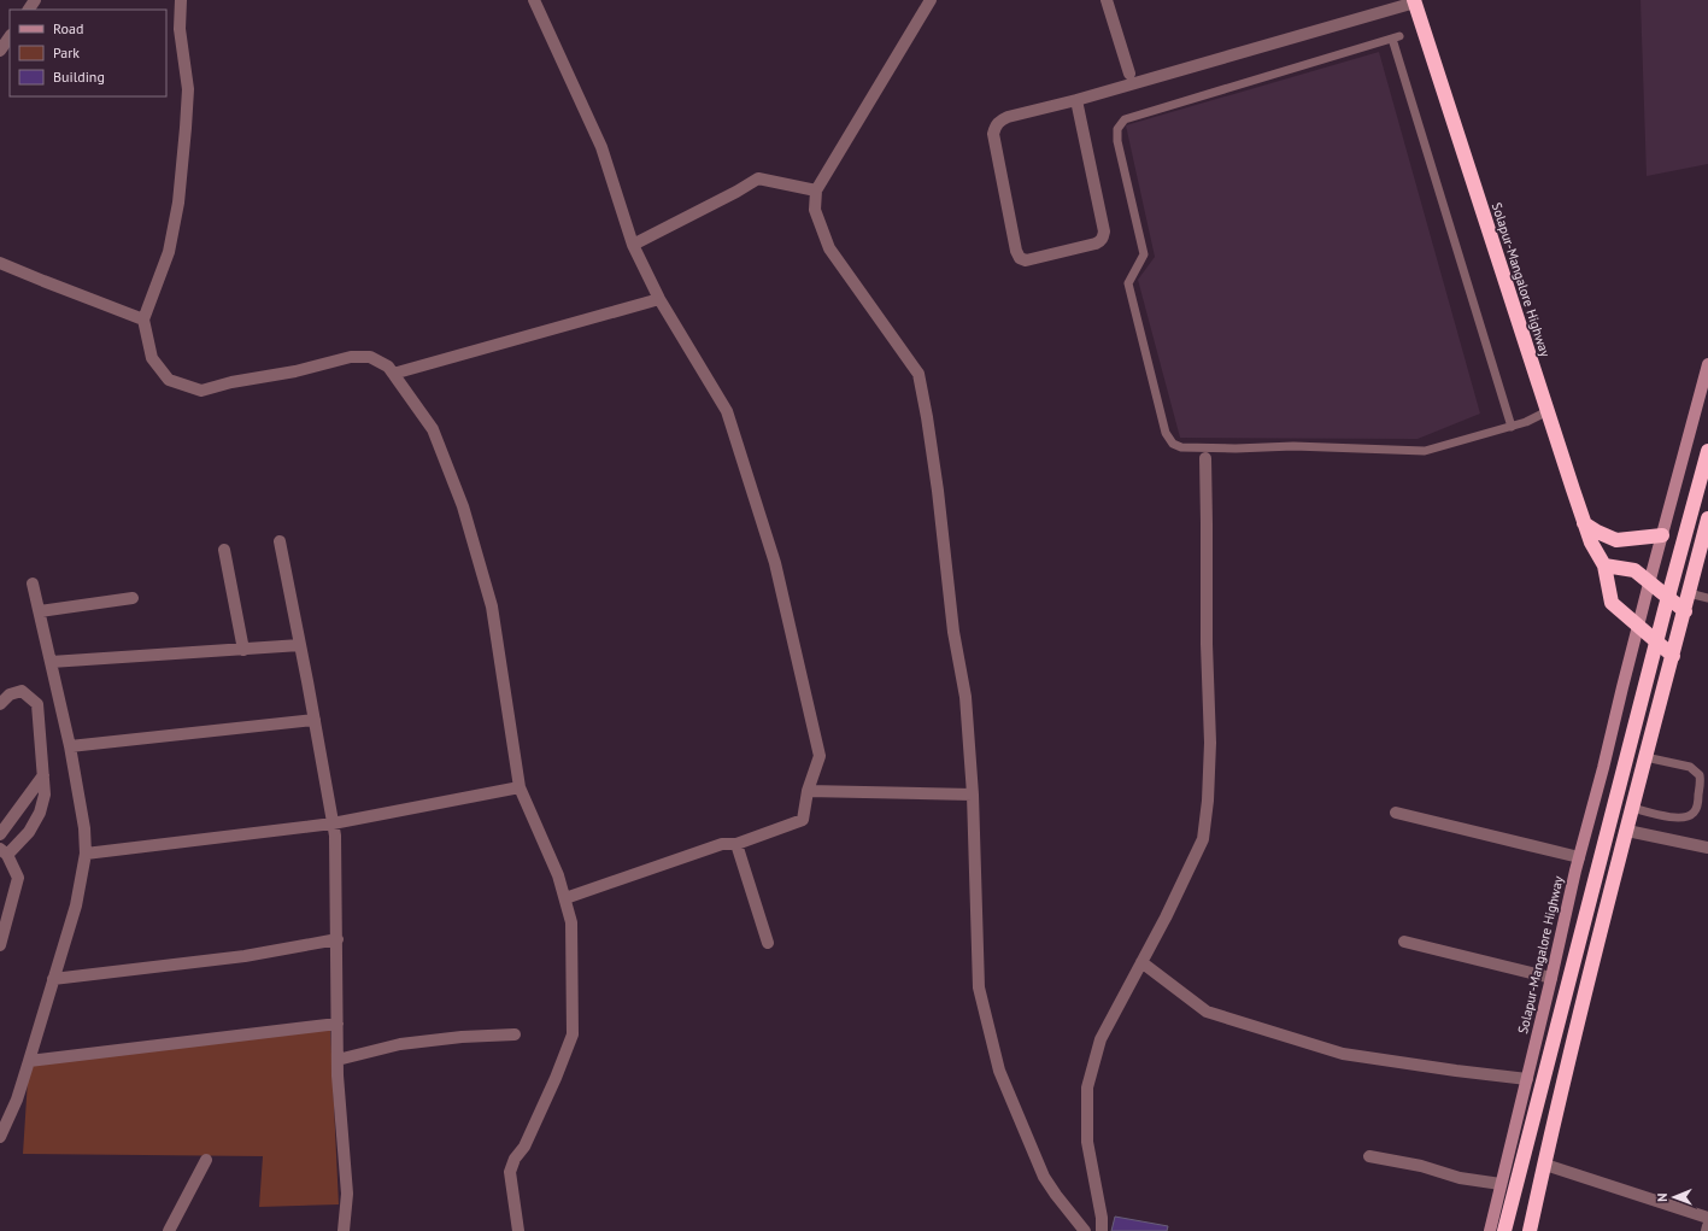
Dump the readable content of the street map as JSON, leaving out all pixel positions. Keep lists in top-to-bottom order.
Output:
{
  "streets": {
    "highway": ["Solapur-Mangalore Highway"]
  },
  "legend": ["Road", "Park", "Building"],
  "north": "left"
}
